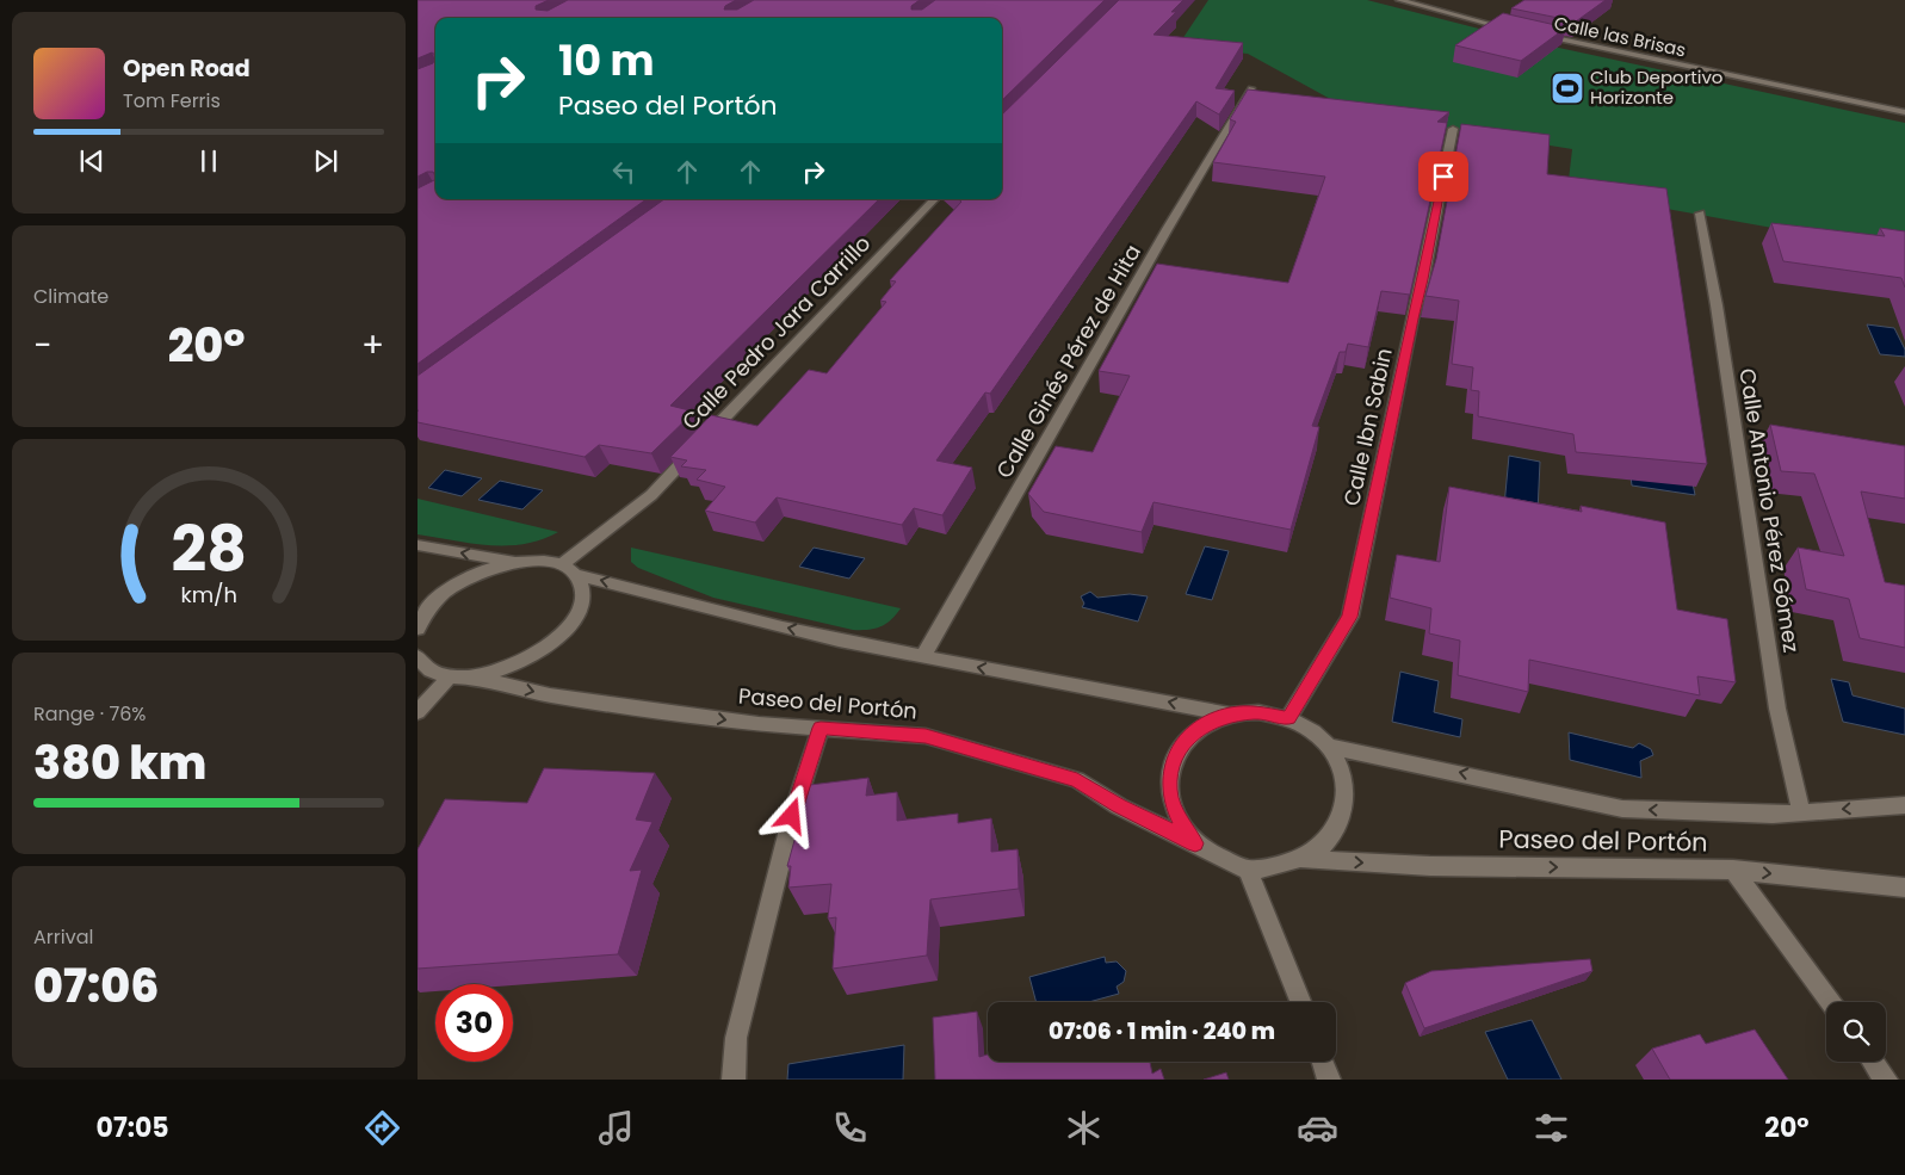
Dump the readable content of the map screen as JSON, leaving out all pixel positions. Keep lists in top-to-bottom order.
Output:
{
  "streets": {
    "street": [
      "Calle las Brisas",
      "Calle Pedro Jara Carrillo",
      "Calle Ginés Pérez de Hita",
      "Calle Ibn Sabin",
      "Calle Antonio Pérez Gómez",
      "Paseo del Portón"
    ]
  },
  "crossings": [
    ["Calle Ibn Sabin", "Paseo del Portón"],
    ["Calle Antonio Pérez Gómez", "Paseo del Portón"]
  ],
  "places": {
    "sports": ["Club Deportivo Horizonte"]
  },
  "page": {
    "turn": ["10 m", "Paseo del Portón"],
    "song": ["Open Road", "Tom Ferris"],
    "tile": [
      "Climate",
      ["Range · 76%", "380 km"],
      ["Arrival", "07:06"]
    ],
    "heat": ["−", "20°", "+"],
    "limit": "30",
    "trip": "07:06 · 1 min · 240 m",
    "tabs": ["07:05", "20°"],
    "gauge": ["28", "km/h"]
  }
}
